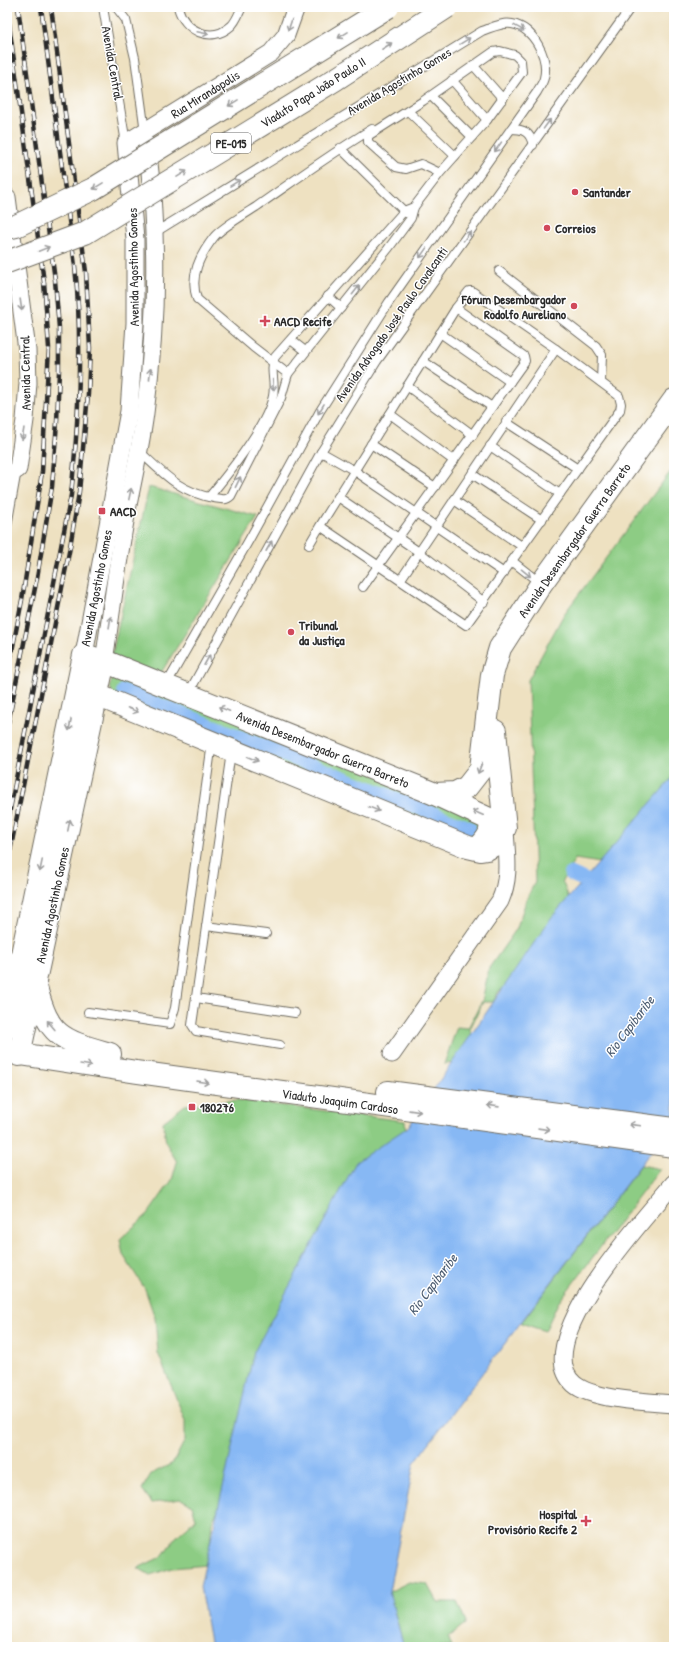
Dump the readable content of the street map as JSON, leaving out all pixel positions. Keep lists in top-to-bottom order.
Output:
{
  "streets": {
    "main road": [
      "Avenida Agostinho Gomes",
      "Viaduto Papa João Paulo II",
      "PE-015",
      "Avenida Desembargador Guerra Barreto",
      "Viaduto Joaquim Cardoso"
    ],
    "street": ["Avenida Central", "Rua Mirandopolis"],
    "lane": ["Avenida Advogado José Paulo Cavalcanti"]
  },
  "crossings": [
    ["Avenida Central", "Avenida Agostinho Gomes"],
    ["Avenida Central", "Rua Mirandopolis"],
    ["Avenida Agostinho Gomes", "Rua Mirandopolis"],
    ["Avenida Agostinho Gomes", "Avenida Advogado José Paulo Cavalcanti"],
    ["Avenida Agostinho Gomes", "Avenida Desembargador Guerra Barreto"],
    ["Avenida Agostinho Gomes", "Viaduto Joaquim Cardoso"],
    ["Avenida Advogado José Paulo Cavalcanti", "Avenida Desembargador Guerra Barreto"]
  ],
  "one_way": ["Avenida Central", "Rua Mirandopolis"],
  "water": ["Rio Capibaribe"],
  "places": {
    "other": [
      "Santander",
      "Correios",
      "Fórum Desembargador Rodolfo Aureliano",
      "Tribunal da Justiça"
    ],
    "health": ["AACD Recife", "Hospital Provisório Recife 2"],
    "transit": ["AACD", "180276"]
  }
}
